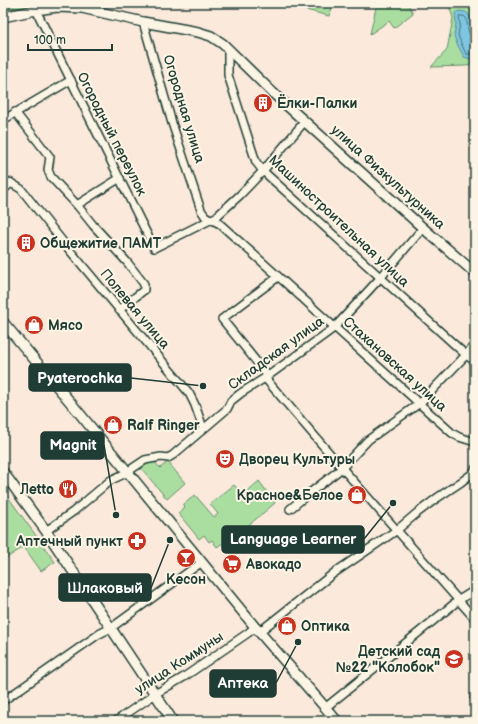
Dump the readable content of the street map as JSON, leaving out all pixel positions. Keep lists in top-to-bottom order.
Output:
{
  "streets": {
    "street": [
      "Огородная улица",
      "Огородный переулок",
      "улица Физкультурника",
      "Машиностроительная улица",
      "Полевая улица",
      "Складская улица",
      "Стахановская улица",
      "улица Коммуны"
    ]
  },
  "crossings": [
    ["Огородная улица", "Огородный переулок"],
    ["Огородная улица", "улица Физкультурника"],
    ["Огородная улица", "Стахановская улица"],
    ["Огородный переулок", "Стахановская улица"],
    ["улица Физкультурника", "Машиностроительная улица"],
    ["улица Физкультурника", "Складская улица"],
    ["Машиностроительная улица", "Складская улица"],
    ["Полевая улица", "Складская улица"],
    ["Складская улица", "Стахановская улица"]
  ],
  "places": {
    "building": ["Ёлки-Палки", "Общежитие ПАМТ"],
    "shop": [
      "Мясо",
      "Ralf Ringer",
      "Красное&Белое",
      "Оптика"
    ],
    "other": [
      "Pyaterochka",
      "Language Learner",
      "Magnit",
      "Шлаковый",
      "Аптека"
    ],
    "theatre": ["Дворец Культуры"],
    "restaurant": ["Леtto"],
    "pharmacy": ["Аптечный пункт"],
    "bar": ["Кесон"],
    "supermarket": ["Авокадо"],
    "school or university": ["Детский сад №22 \"Колобок\""]
  },
  "scale_bar": "100 m"
}
